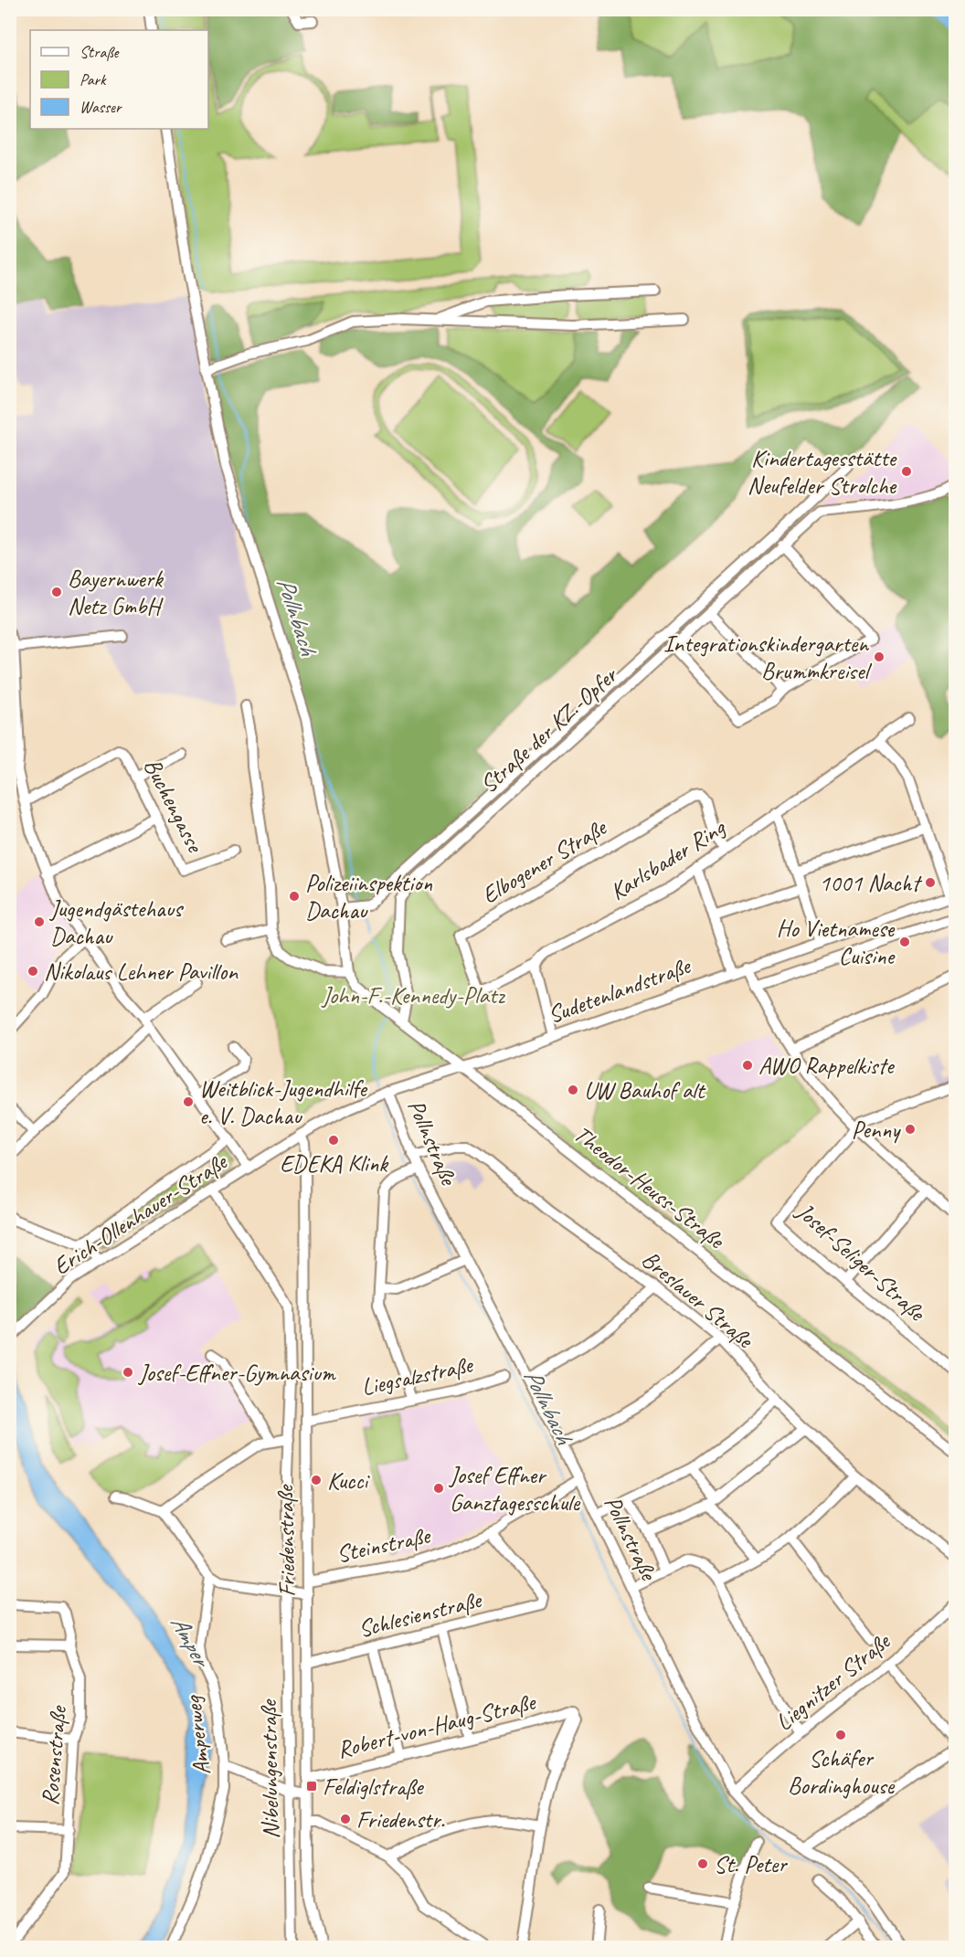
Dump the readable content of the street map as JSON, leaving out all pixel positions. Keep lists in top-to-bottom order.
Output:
{
  "streets": {
    "street": [
      "Straße der KZ.-Opfer",
      "Buchengasse",
      "Karlsbader Ring",
      "Elbogener Straße",
      "Sudetenlandstraße",
      "Pollnstraße",
      "Theodor-Heuss-Straße",
      "Erich-Ollenhauer-Straße",
      "Josef-Seliger-Straße",
      "Breslauer Straße",
      "Liegsalzstraße",
      "Friedenstraße",
      "Steinstraße",
      "Schlesienstraße",
      "Liegnitzer Straße",
      "Robert-von-Haug-Straße",
      "Amperweg",
      "Rosenstraße",
      "Nibelungenstraße"
    ]
  },
  "crossings": [
    ["Straße der KZ.-Opfer", "Theodor-Heuss-Straße"],
    ["Karlsbader Ring", "Elbogener Straße"],
    ["Sudetenlandstraße", "Pollnstraße"],
    ["Sudetenlandstraße", "Theodor-Heuss-Straße"],
    ["Sudetenlandstraße", "Erich-Ollenhauer-Straße"],
    ["Sudetenlandstraße", "Friedenstraße"],
    ["Pollnstraße", "Breslauer Straße"],
    ["Pollnstraße", "Steinstraße"],
    ["Pollnstraße", "Liegnitzer Straße"],
    ["Erich-Ollenhauer-Straße", "Friedenstraße"],
    ["Erich-Ollenhauer-Straße", "Nibelungenstraße"],
    ["Liegsalzstraße", "Friedenstraße"],
    ["Friedenstraße", "Steinstraße"],
    ["Friedenstraße", "Schlesienstraße"],
    ["Friedenstraße", "Robert-von-Haug-Straße"],
    ["Steinstraße", "Schlesienstraße"]
  ],
  "water": ["Pollnbach", "Amper"],
  "parks": ["John-F.-Kennedy-Platz"],
  "places": {
    "other": [
      "Kindertagesstätte Neufelder Strolche",
      "Bayernwerk Netz GmbH",
      "Integrationskindergarten Brummkreisel",
      "1001 Nacht",
      "Polizeiinspektion Dachau",
      "Jugendgästehaus Dachau",
      "Ho Vietnamese Cuisine",
      "Nikolaus Lehner Pavillon",
      "AWO Rappelkiste",
      "UW Bauhof alt",
      "Weitblick-Jugendhilfe e. V. Dachau",
      "Penny",
      "EDEKA Klink",
      "Josef-Effner-Gymnasium",
      "Kucci",
      "Josef Effner Ganztagesschule",
      "Schäfer Bordinghouse",
      "Friedenstr.",
      "St. Peter"
    ],
    "transit": ["Feldiglstraße"]
  },
  "legend": ["Straße", "Park", "Wasser"]
}
